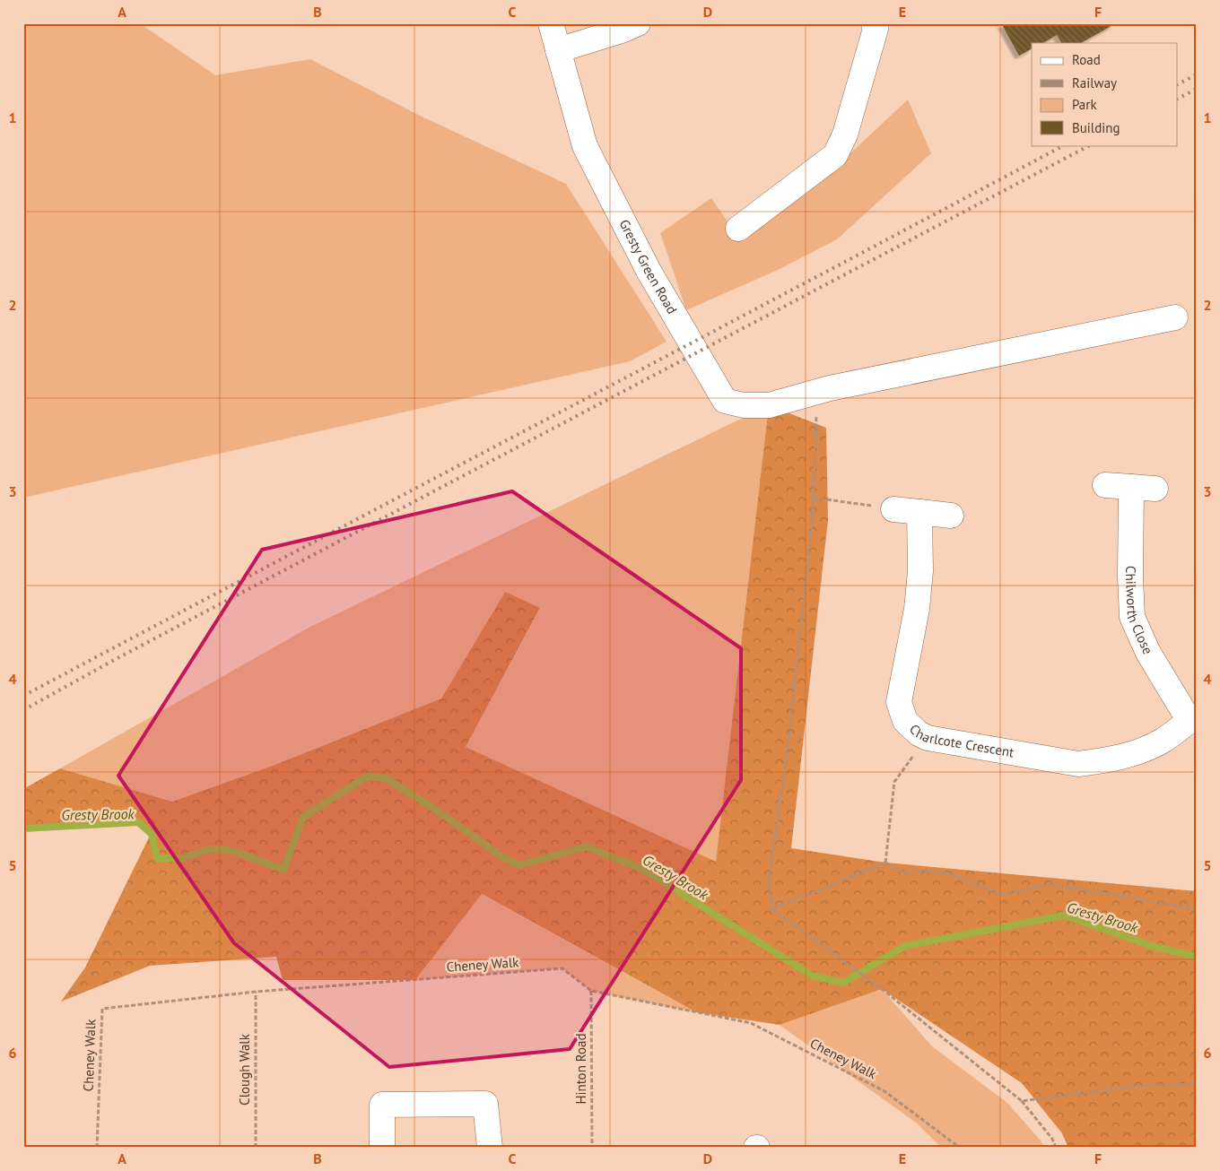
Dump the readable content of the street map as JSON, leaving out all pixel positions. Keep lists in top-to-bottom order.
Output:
{
  "streets": {
    "street": ["Gresty Green Road", "Chilworth Close", "Charlcote Crescent"],
    "path": ["Cheney Walk", "Hinton Road", "Clough Walk"]
  },
  "crossings": [
    ["Chilworth Close", "Charlcote Crescent"],
    ["Cheney Walk", "Hinton Road"],
    ["Cheney Walk", "Clough Walk"]
  ],
  "water": ["Gresty Brook"],
  "legend": [
    "Road",
    "Railway",
    "Park",
    "Building"
  ],
  "grid": {
    "columns": [
      "A",
      "B",
      "C",
      "D",
      "E",
      "F"
    ],
    "rows": [
      "1",
      "2",
      "3",
      "4",
      "5",
      "6"
    ]
  }
}
